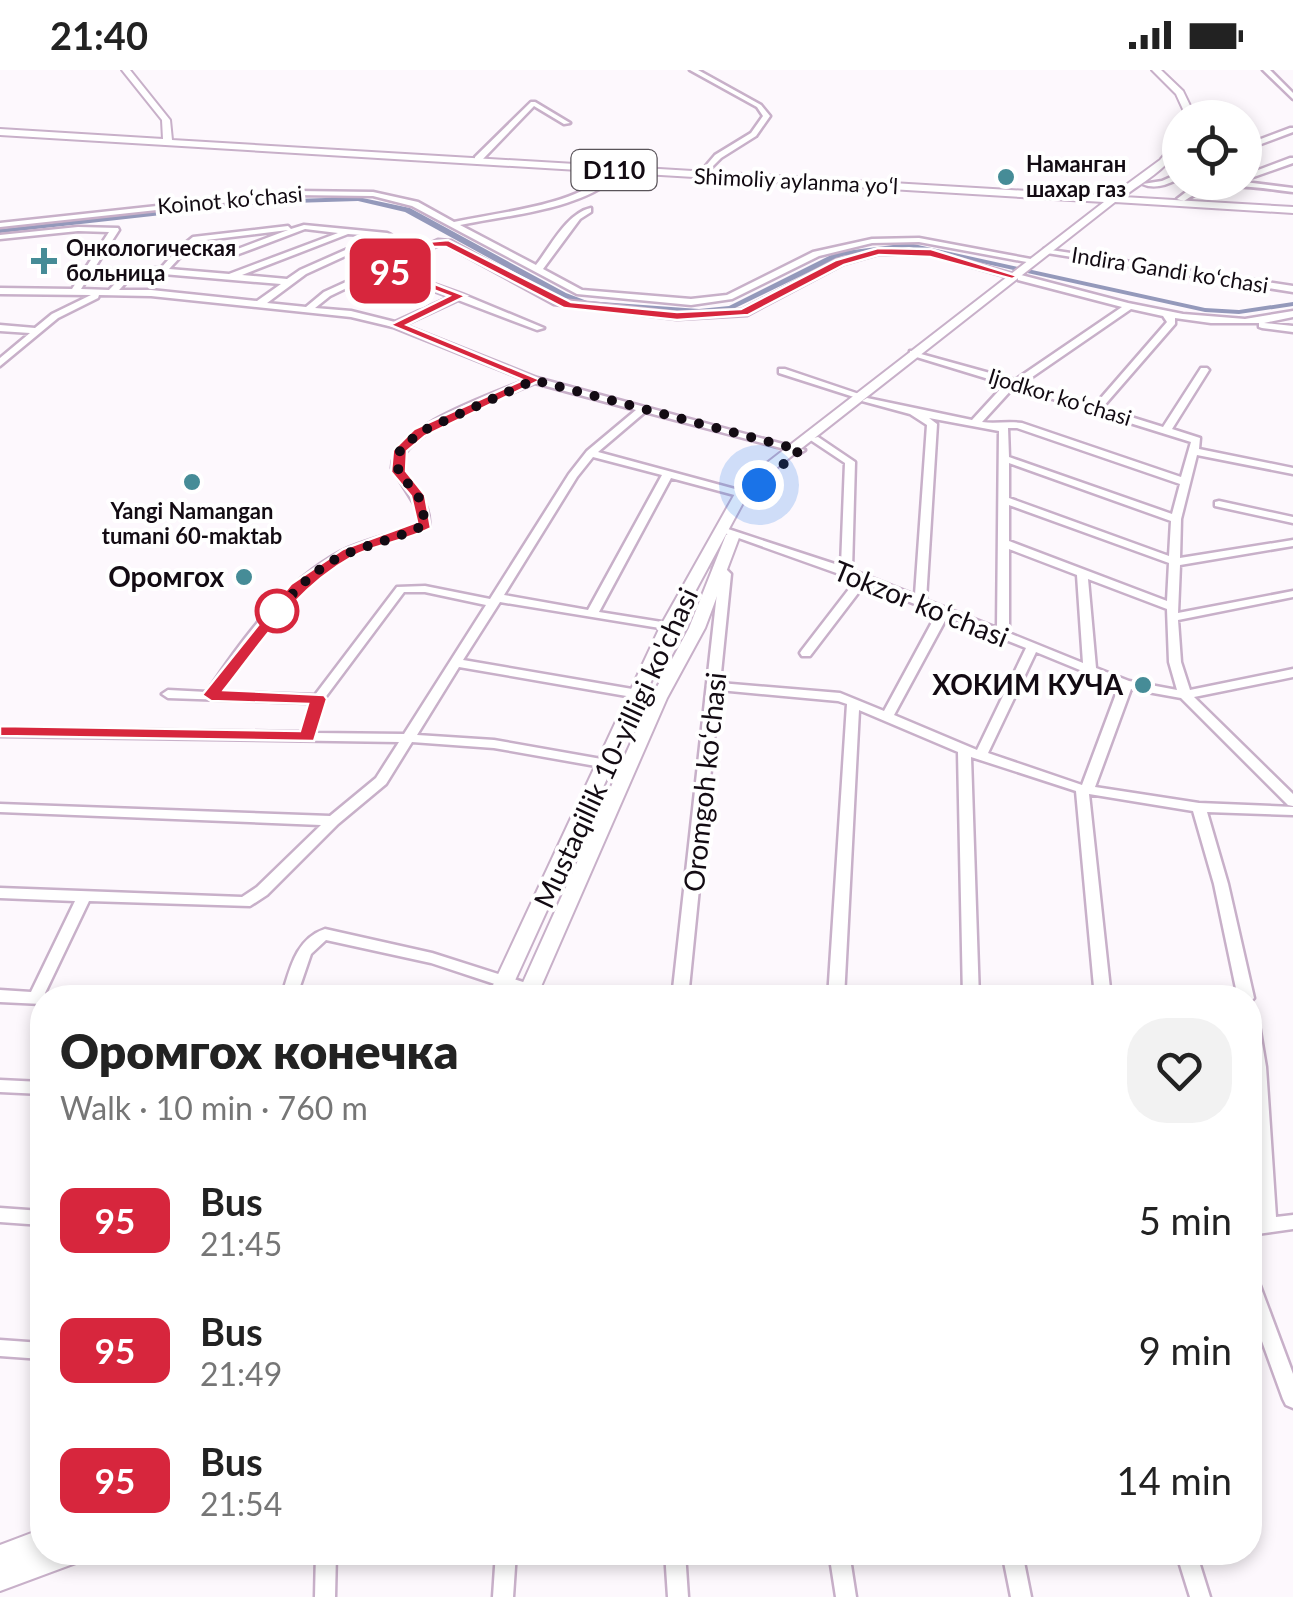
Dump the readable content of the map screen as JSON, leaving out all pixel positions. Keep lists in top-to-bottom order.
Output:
{
  "streets": {
    "main road": ["D110", "Shimoliy aylanma yoʻl", "Mustaqillik 10-yilligi ko'chasi"],
    "street": [
      "Koinot koʻchasi",
      "Indira Gandi koʻchasi",
      "Ijodkor koʻchasi",
      "Tokzor koʻchasi",
      "Oromgoh koʻchasi"
    ]
  },
  "crossings": [
    ["Shimoliy aylanma yoʻl", "Mustaqillik 10-yilligi ko'chasi"],
    ["Koinot koʻchasi", "Mustaqillik 10-yilligi ko'chasi"],
    ["Indira Gandi koʻchasi", "Mustaqillik 10-yilligi ko'chasi"],
    ["Ijodkor koʻchasi", "Mustaqillik 10-yilligi ko'chasi"],
    ["Tokzor koʻchasi", "Mustaqillik 10-yilligi ko'chasi"],
    ["Mustaqillik 10-yilligi ko'chasi", "Oromgoh koʻchasi"]
  ],
  "places": {
    "other": [
      "Наманган шахар газ",
      "Yangi Namangan tumani 60-maktab",
      "Оромгох",
      "ХОКИМ КУЧА"
    ],
    "health": ["Онкологическая больница"]
  },
  "lines": ["bus line 95"],
  "page": {
    "status": "21:40",
    "on_map": "95",
    "heading": ["Оромгох конечка", "Walk · 10 min · 760 m"],
    "list": [
      {
        "mark": "95",
        "name": "Bus",
        "note": "21:45",
        "value": "5 min"
      },
      {
        "mark": "95",
        "name": "Bus",
        "note": "21:49",
        "value": "9 min"
      },
      {
        "mark": "95",
        "name": "Bus",
        "note": "21:54",
        "value": "14 min"
      }
    ]
  }
}
